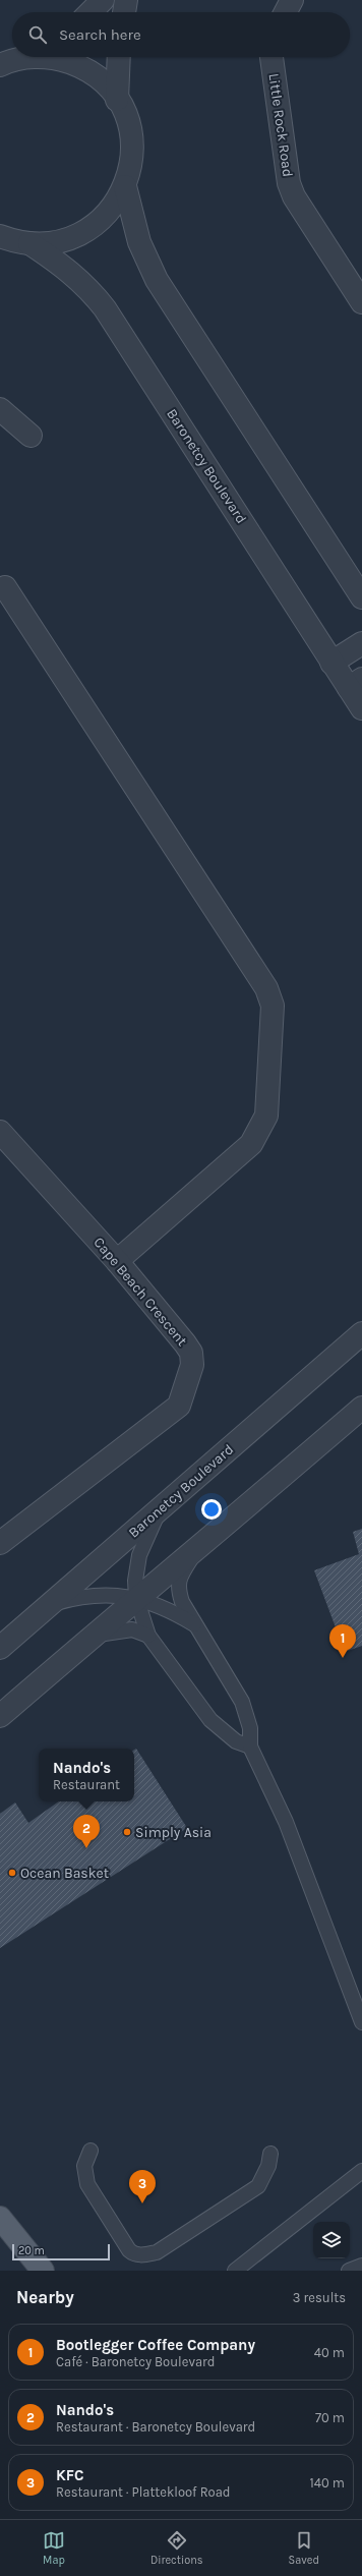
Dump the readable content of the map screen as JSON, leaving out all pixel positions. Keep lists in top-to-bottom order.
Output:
{
  "streets": {
    "street": ["Little Rock Road", "Baronetcy Boulevard", "Cape Beach Crescent"]
  },
  "places": ["Simply Asia", "Ocean Basket"],
  "scale_bar": "20 m",
  "page": {
    "search": "Search here",
    "pins": ["1", "2", "3"],
    "popup": ["Nando's", "Restaurant"],
    "scale": "20 m",
    "heading": ["Nearby", "3 results"],
    "list": [
      {
        "mark": "1",
        "name": "Bootlegger Coffee Company",
        "note": "Café · Baronetcy Boulevard",
        "value": "40 m"
      },
      {
        "mark": "2",
        "name": "Nando's",
        "note": "Restaurant · Baronetcy Boulevard",
        "value": "70 m"
      },
      {
        "mark": "3",
        "name": "KFC",
        "note": "Restaurant · Plattekloof Road",
        "value": "140 m"
      }
    ],
    "nav": ["Map", "Directions", "Saved"]
  }
}
